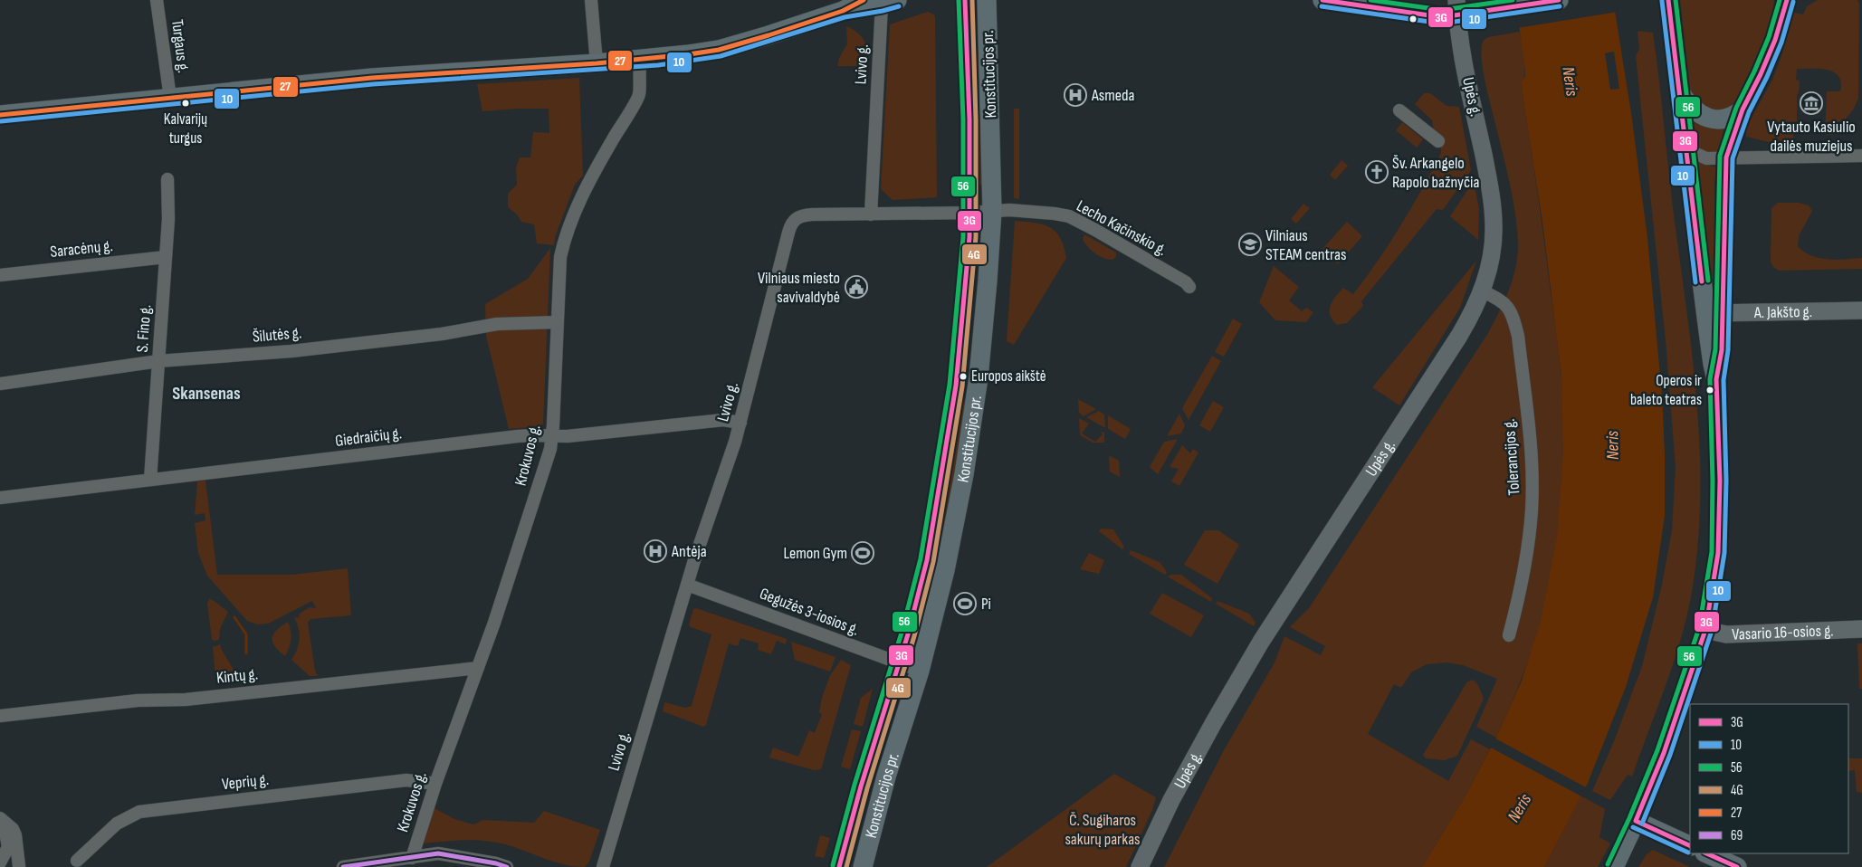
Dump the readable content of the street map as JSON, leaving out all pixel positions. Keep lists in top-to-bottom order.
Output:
{
  "streets": {
    "main road": ["Konstitucijos pr."],
    "street": [
      "Turgaus g.",
      "Lvivo g.",
      "Upės g.",
      "Lecho Kačinskio g.",
      "Saracėnų g.",
      "A. Jakšto g.",
      "S. Fino g.",
      "Šilutės g.",
      "Giedraičių g.",
      "Krokuvos g.",
      "Tolerancijos g.",
      "Gegužės 3-iosios g.",
      "Vasario 16-osios g.",
      "Kintų g.",
      "Veprių g."
    ]
  },
  "crossings": [
    ["Lvivo g.", "Lecho Kačinskio g."],
    ["Lvivo g.", "Giedraičių g."],
    ["Lvivo g.", "Gegužės 3-iosios g."],
    ["Konstitucijos pr.", "Lecho Kačinskio g."],
    ["Konstitucijos pr.", "Gegužės 3-iosios g."],
    ["Upės g.", "Tolerancijos g."],
    ["Saracėnų g.", "S. Fino g."],
    ["S. Fino g.", "Šilutės g."],
    ["S. Fino g.", "Giedraičių g."],
    ["Šilutės g.", "Krokuvos g."],
    ["Giedraičių g.", "Krokuvos g."],
    ["Krokuvos g.", "Kintų g."],
    ["Krokuvos g.", "Veprių g."]
  ],
  "districts": ["Skansenas"],
  "water": ["Neris"],
  "parks": ["Č. Sugiharos sakurų parkas"],
  "places": {
    "hospital": ["Asmeda", "Antėja"],
    "other": ["Kalvarijų turgus", "Europos aikštė", "Operos ir baleto teatras"],
    "museum": ["Vytauto Kasiulio dailės muziejus"],
    "church": ["Šv. Arkangelo Rapolo bažnyčia"],
    "school or university": ["Vilniaus STEAM centras"],
    "public building": ["Vilniaus miesto savivaldybė"],
    "sports": ["Lemon Gym", "Pi"]
  },
  "lines": [
    "transit line 3G",
    "transit line 56",
    "transit line 4G",
    "transit line 27",
    "transit line 10",
    "transit line 69"
  ],
  "legend": [
    "3G",
    "10",
    "56",
    "4G",
    "27",
    "69"
  ]
}
